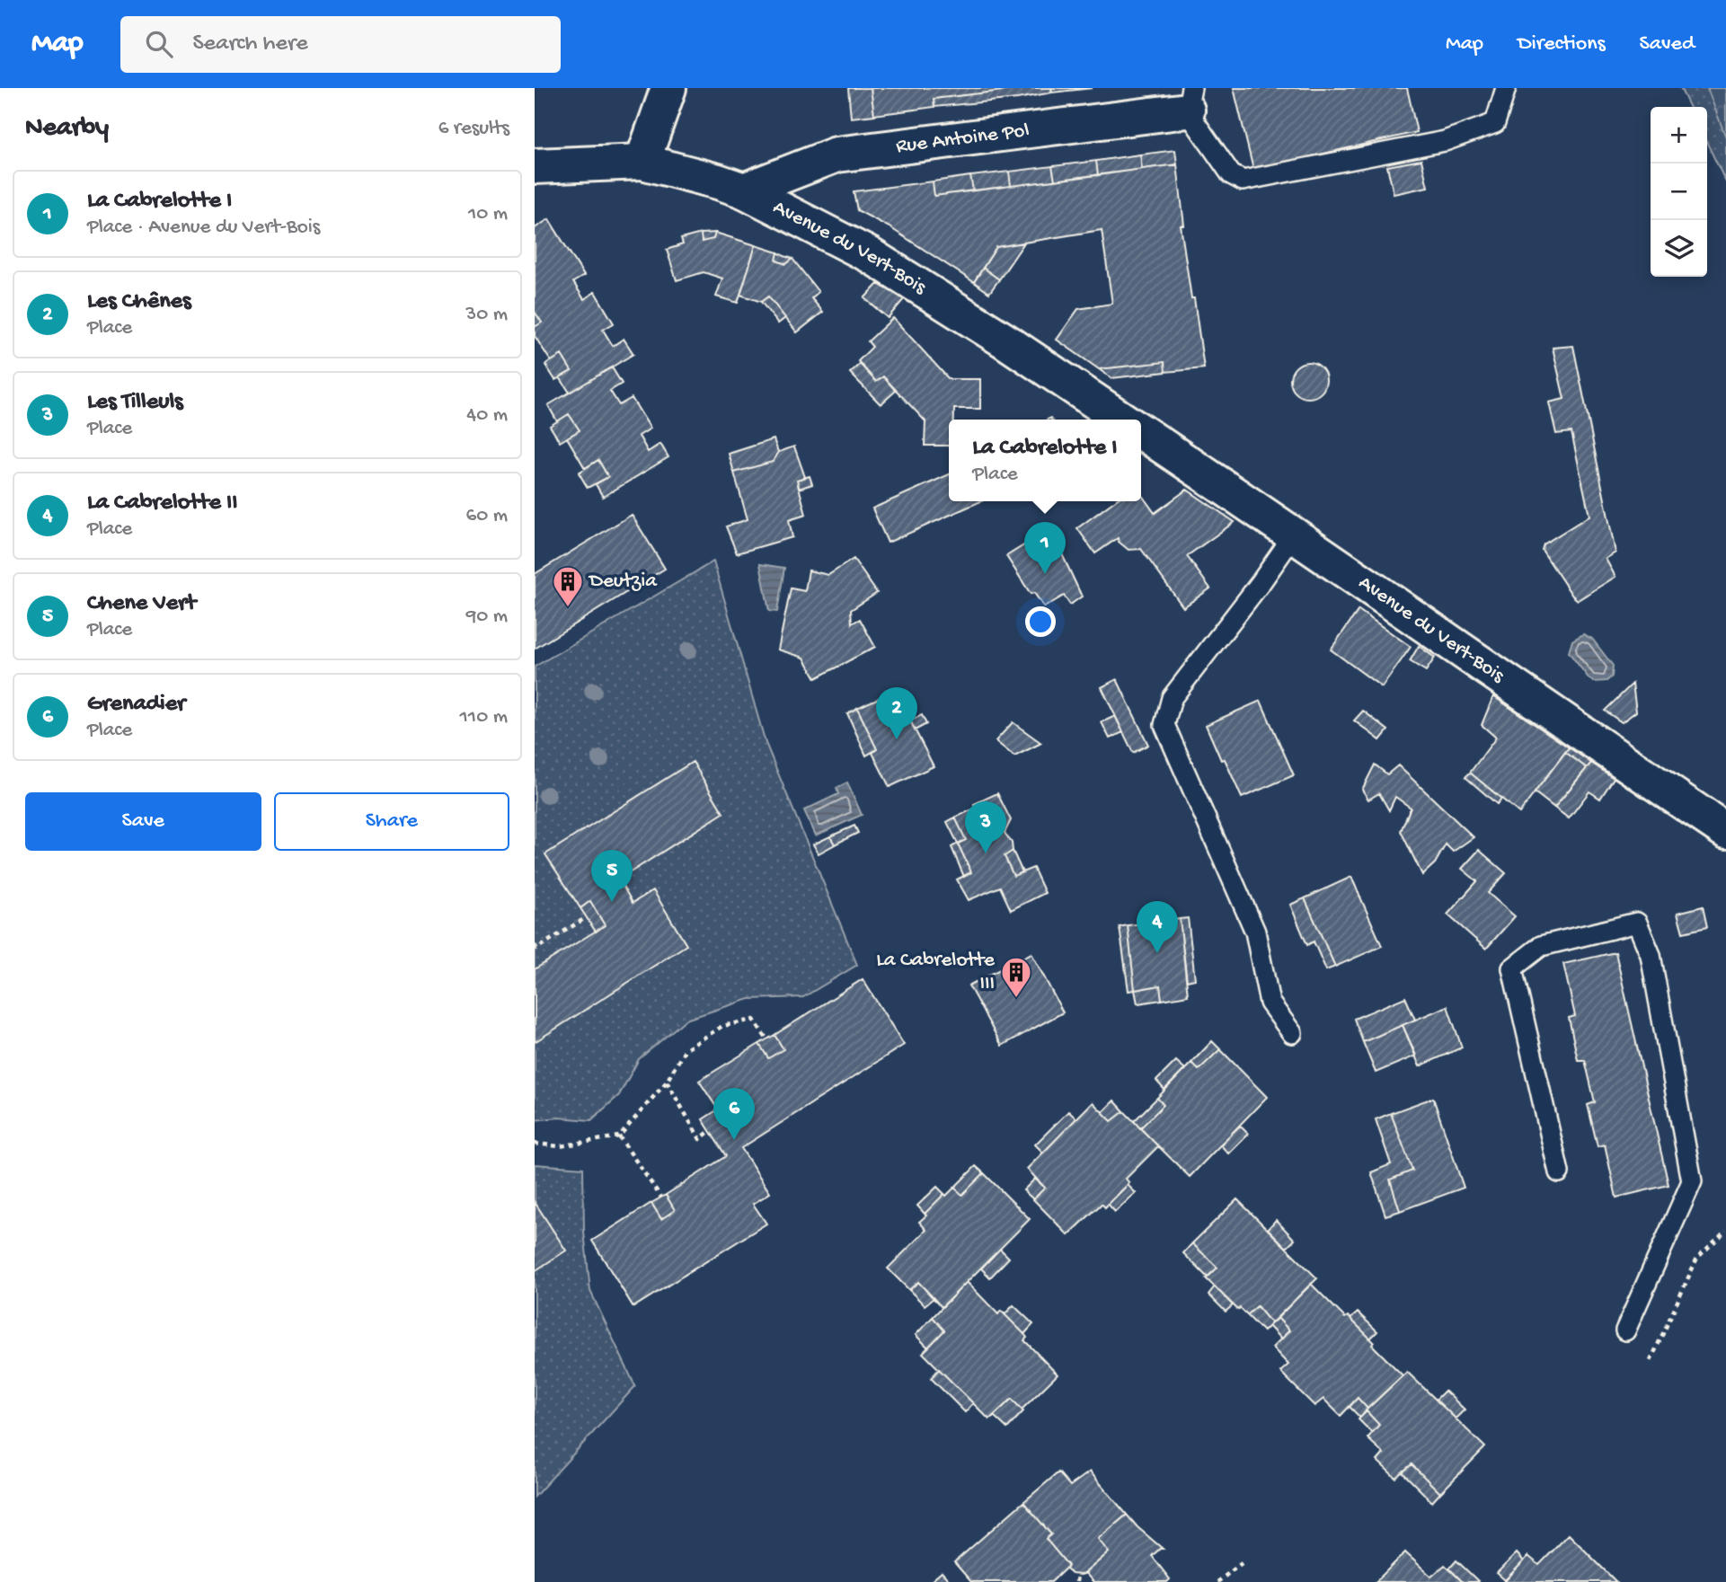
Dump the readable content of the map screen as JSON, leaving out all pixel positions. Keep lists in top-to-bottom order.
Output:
{
  "streets": {
    "street": ["Rue Antoine Pol", "Avenue du Vert-Bois"]
  },
  "crossings": [
    ["Rue Antoine Pol", "Avenue du Vert-Bois"]
  ],
  "places": {
    "building": ["Deutzia", "La Cabrelotte III"]
  },
  "page": {
    "header": "Map",
    "search": "Search here",
    "nav": ["Map", "Directions", "Saved"],
    "heading": ["Nearby", "6 results"],
    "map_buttons": ["+", "−"],
    "list": [
      {
        "mark": "1",
        "name": "La Cabrelotte I",
        "note": "Place · Avenue du Vert-Bois",
        "value": "10 m"
      },
      {
        "mark": "2",
        "name": "Les Chênes",
        "note": "Place",
        "value": "30 m"
      },
      {
        "mark": "3",
        "name": "Les Tilleuls",
        "note": "Place",
        "value": "40 m"
      },
      {
        "mark": "4",
        "name": "La Cabrelotte II",
        "note": "Place",
        "value": "60 m"
      },
      {
        "mark": "5",
        "name": "Chene Vert",
        "note": "Place",
        "value": "90 m"
      },
      {
        "mark": "6",
        "name": "Grenadier",
        "note": "Place",
        "value": "110 m"
      }
    ],
    "popup": ["La Cabrelotte I", "Place"],
    "pins": [
      "1",
      "2",
      "3",
      "5",
      "4",
      "6"
    ],
    "buttons": ["Save", "Share"]
  }
}
